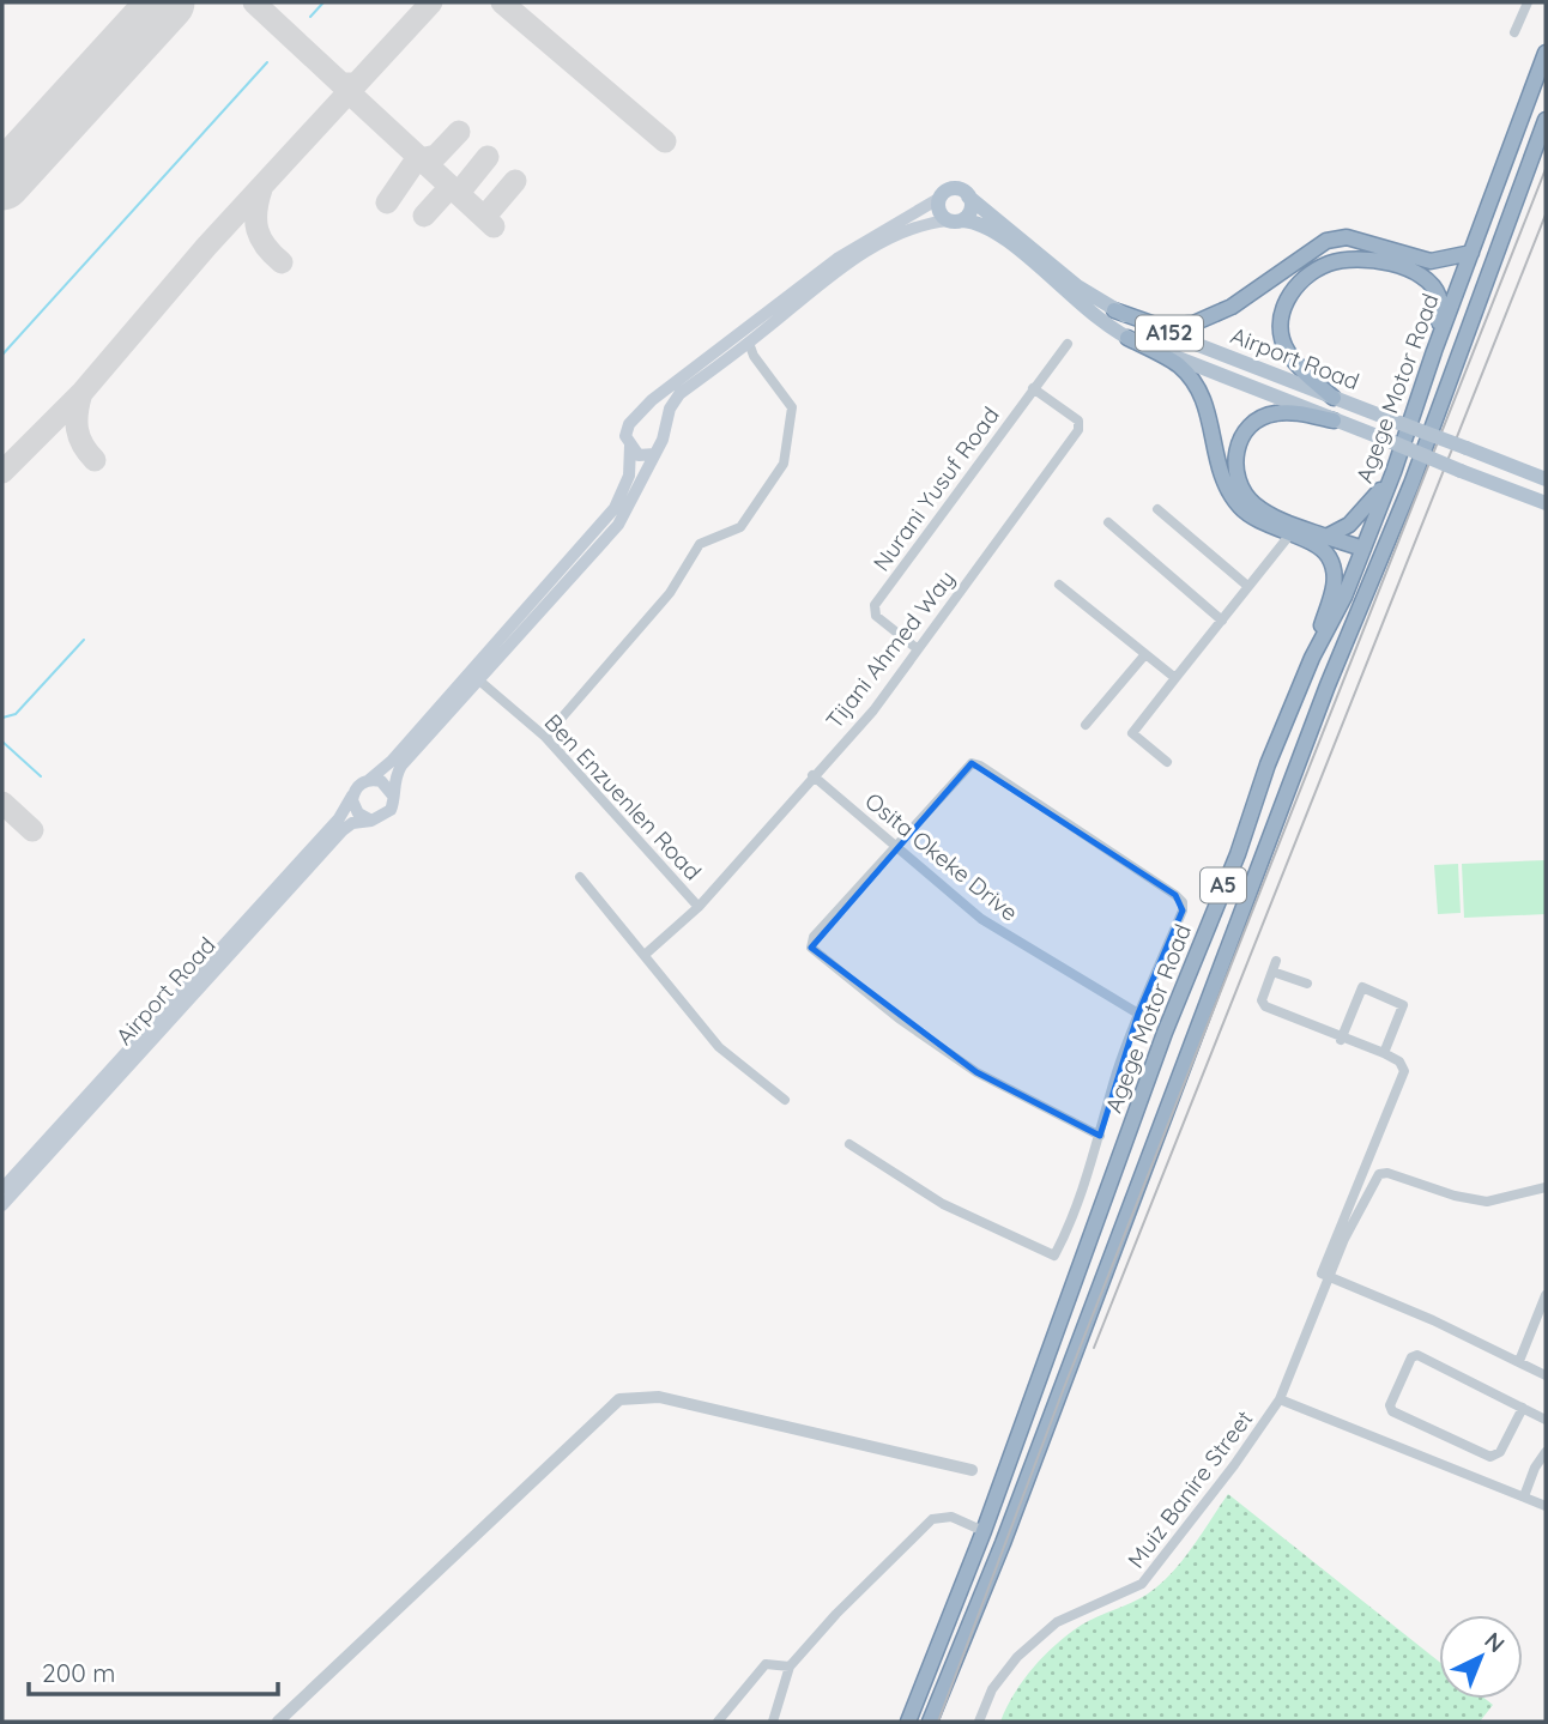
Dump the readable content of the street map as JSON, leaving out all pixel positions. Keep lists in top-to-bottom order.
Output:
{
  "streets": {
    "highway": ["Agege Motor Road", "A5"],
    "main road": ["A152", "Airport Road"],
    "street": [
      "Nurani Yusuf Road",
      "Tijani Ahmed Way",
      "Ben Enzuenlen Road",
      "Osita Okeke Drive",
      "Muiz Banire Street"
    ]
  },
  "crossings": [
    ["Nurani Yusuf Road", "Tijani Ahmed Way"],
    ["Tijani Ahmed Way", "Ben Enzuenlen Road"],
    ["Tijani Ahmed Way", "Osita Okeke Drive"]
  ],
  "scale_bar": "200 m",
  "north": "top right"
}
